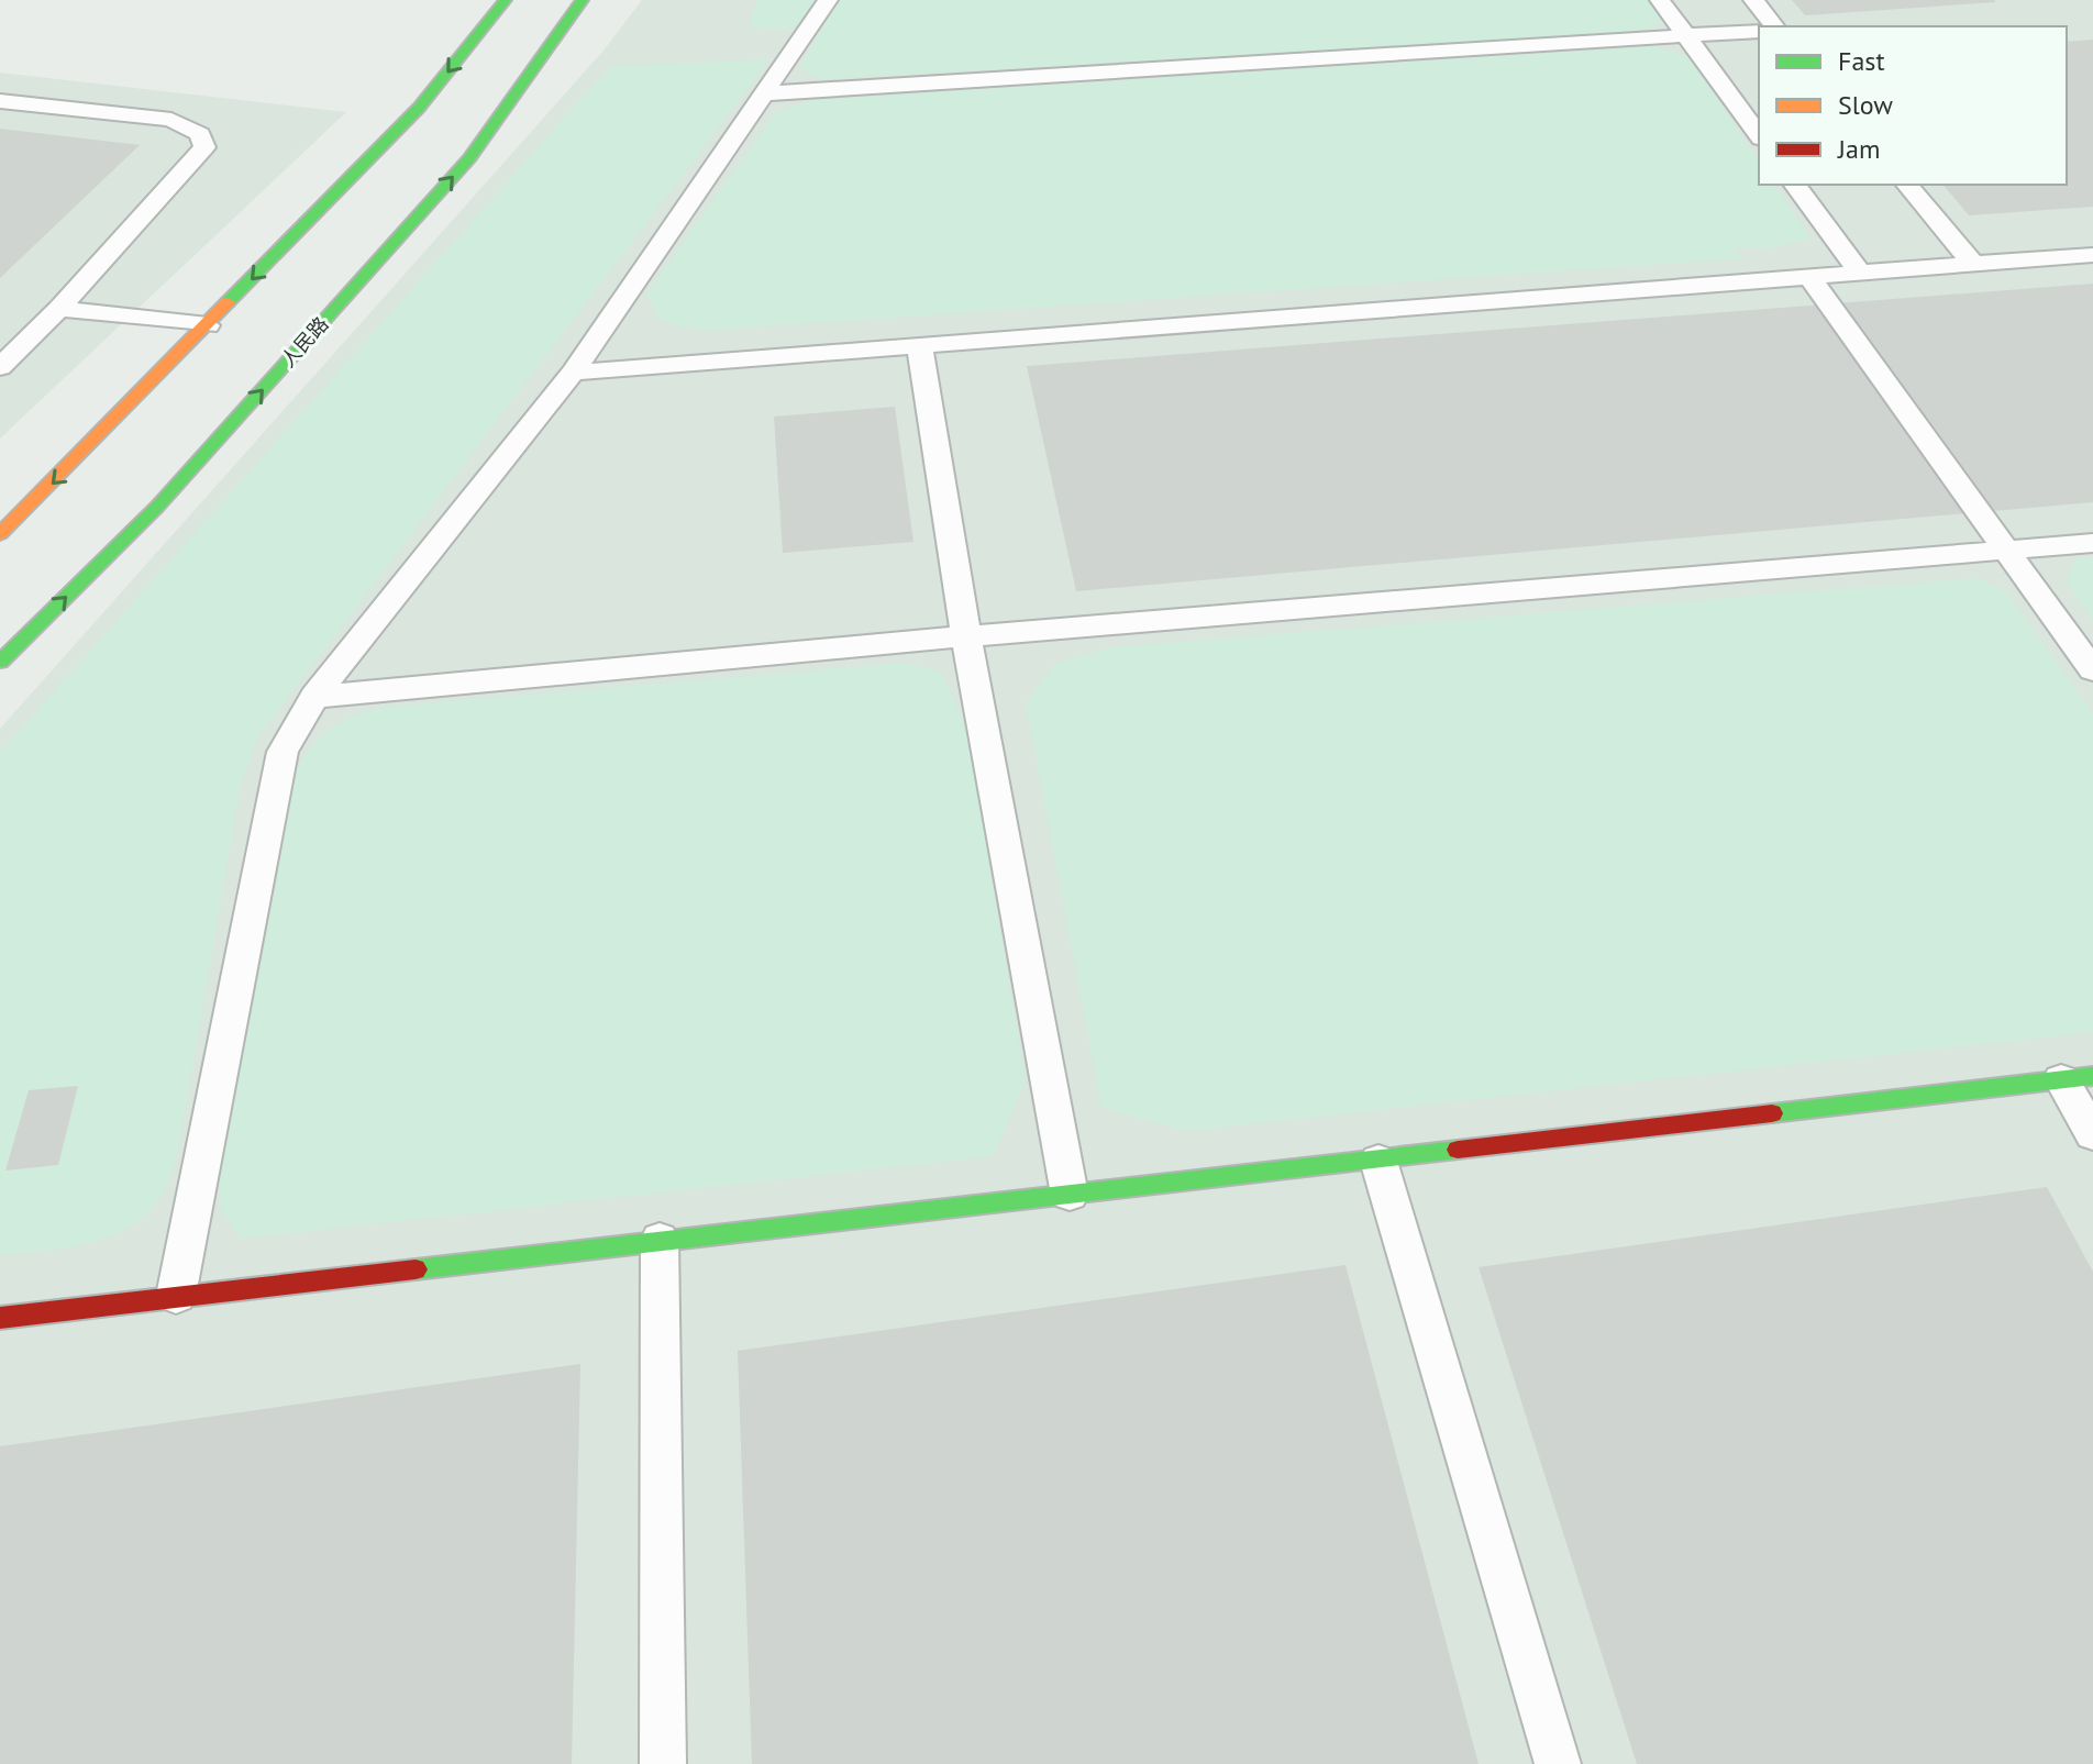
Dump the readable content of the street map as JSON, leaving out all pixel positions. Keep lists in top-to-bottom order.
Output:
{
  "streets": {
    "main road": ["人民路"]
  },
  "legend": ["Fast", "Slow", "Jam"]
}
